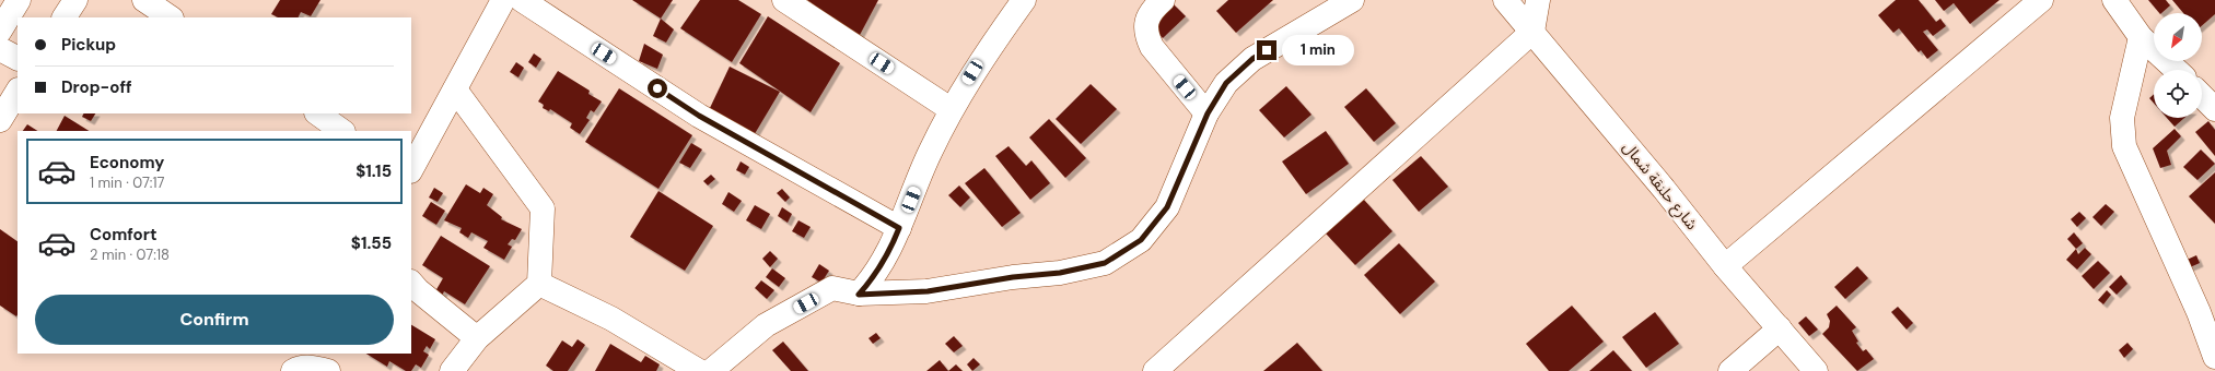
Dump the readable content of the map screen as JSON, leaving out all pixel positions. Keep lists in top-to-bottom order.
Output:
{
  "streets": {
    "street": ["شارع حلنقة شمال"]
  },
  "north": "bottom left",
  "page": {
    "banner": ["Pickup", "Drop-off"],
    "bubble": "1 min",
    "list": [
      {
        "name": "Economy",
        "note": "1 min · 07:17",
        "value": "$1.15"
      },
      {
        "name": "Comfort",
        "note": "2 min · 07:18",
        "value": "$1.55"
      }
    ],
    "buttons": "Confirm"
  }
}
